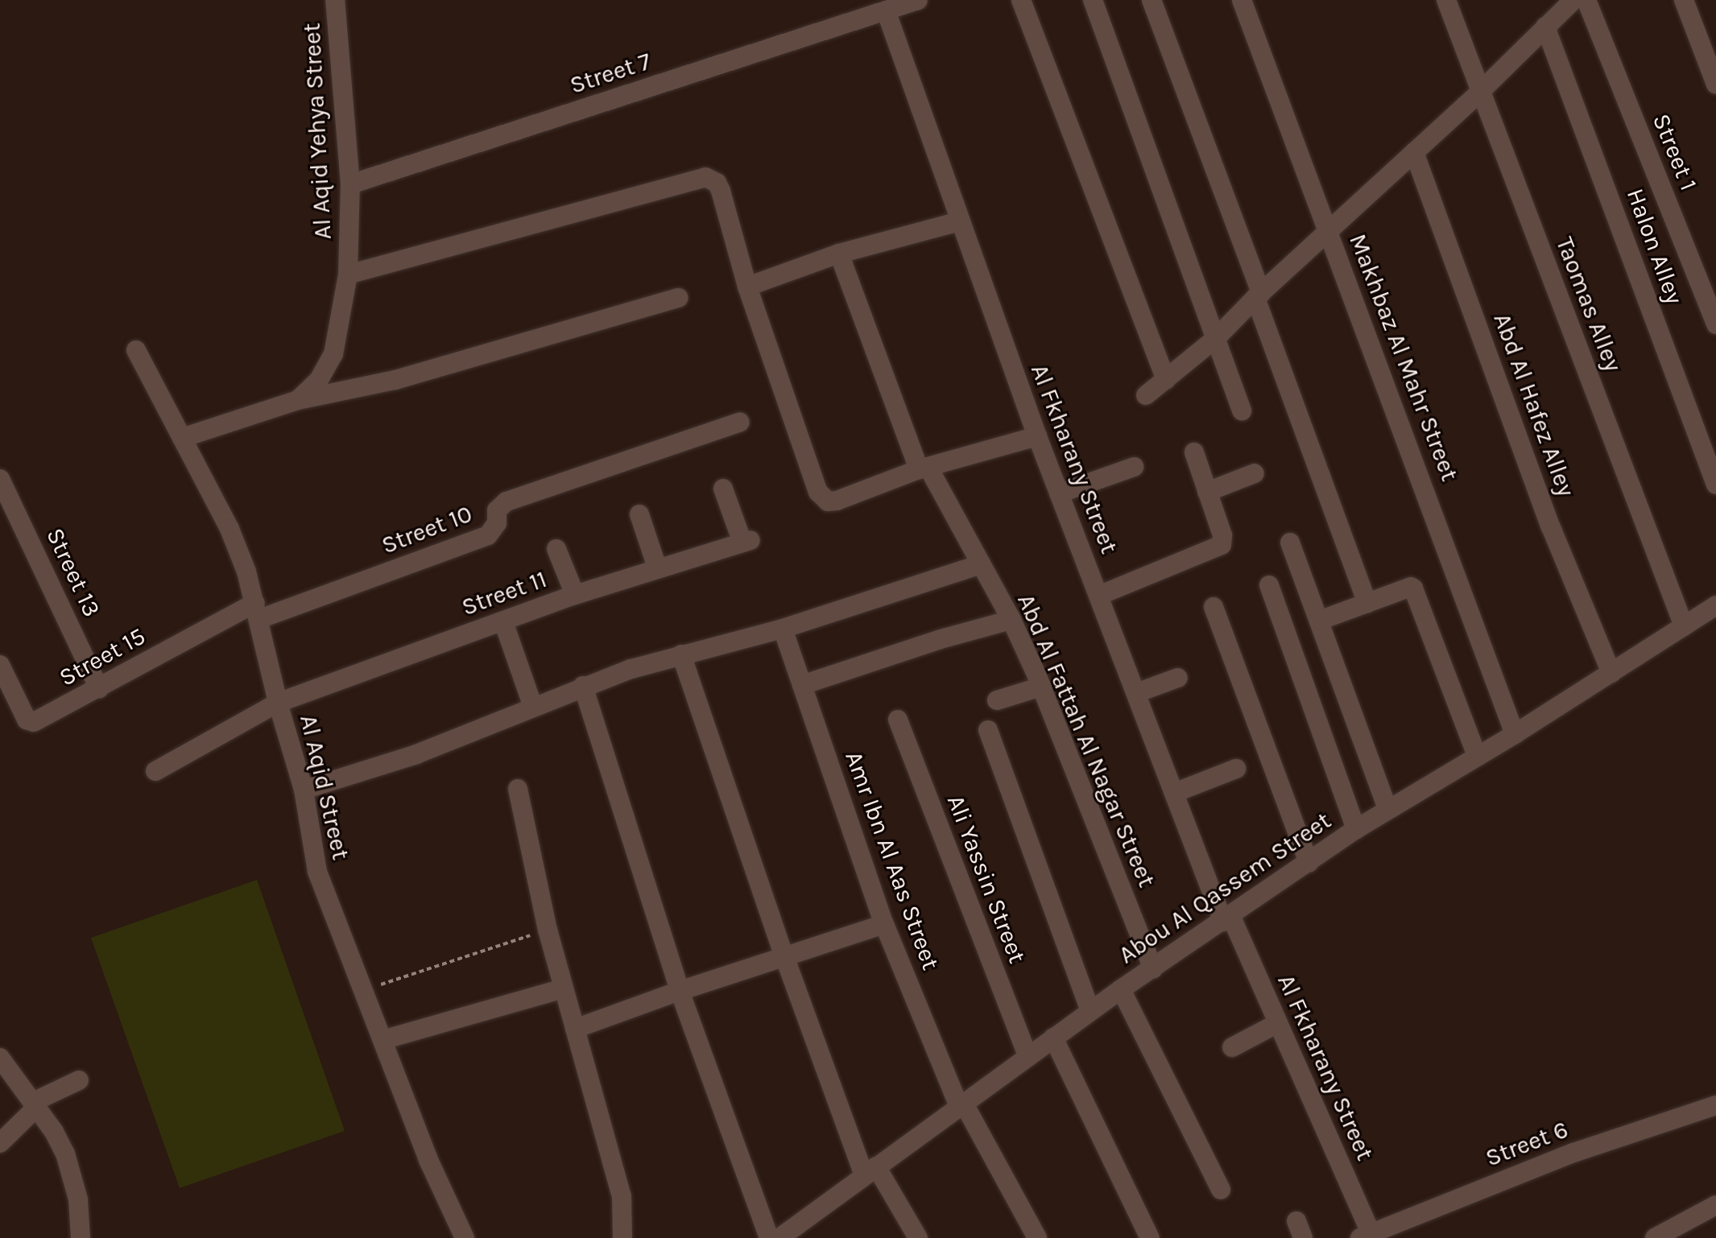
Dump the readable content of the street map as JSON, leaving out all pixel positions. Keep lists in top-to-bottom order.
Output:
{
  "streets": {
    "street": [
      "Street 7",
      "Al Aqid Yehya Street",
      "Street 1",
      "Halon Alley",
      "Taomas Alley",
      "Makhbaz Al Mahr Street",
      "Abd Al Hafez Alley",
      "Al Fkharany Street",
      "Street 10",
      "Street 13",
      "Street 11",
      "Street 15",
      "Abd Al Fattah Al Nagar Street",
      "Al Aqid Street",
      "Amr Ibn Al Aas Street",
      "Ali Yassin Street",
      "Abou Al Qassem Street",
      "Street 6"
    ]
  },
  "crossings": [
    ["Street 7", "Al Aqid Yehya Street"],
    ["Street 7", "Al Fkharany Street"],
    ["Taomas Alley", "Abou Al Qassem Street"],
    ["Makhbaz Al Mahr Street", "Abou Al Qassem Street"],
    ["Abd Al Hafez Alley", "Abou Al Qassem Street"],
    ["Al Fkharany Street", "Abou Al Qassem Street"],
    ["Al Fkharany Street", "Street 6"],
    ["Street 10", "Street 15"],
    ["Street 10", "Al Aqid Street"],
    ["Street 13", "Street 15"],
    ["Street 11", "Al Aqid Street"],
    ["Street 15", "Al Aqid Street"],
    ["Abd Al Fattah Al Nagar Street", "Abou Al Qassem Street"],
    ["Amr Ibn Al Aas Street", "Abou Al Qassem Street"],
    ["Ali Yassin Street", "Abou Al Qassem Street"]
  ]
}
